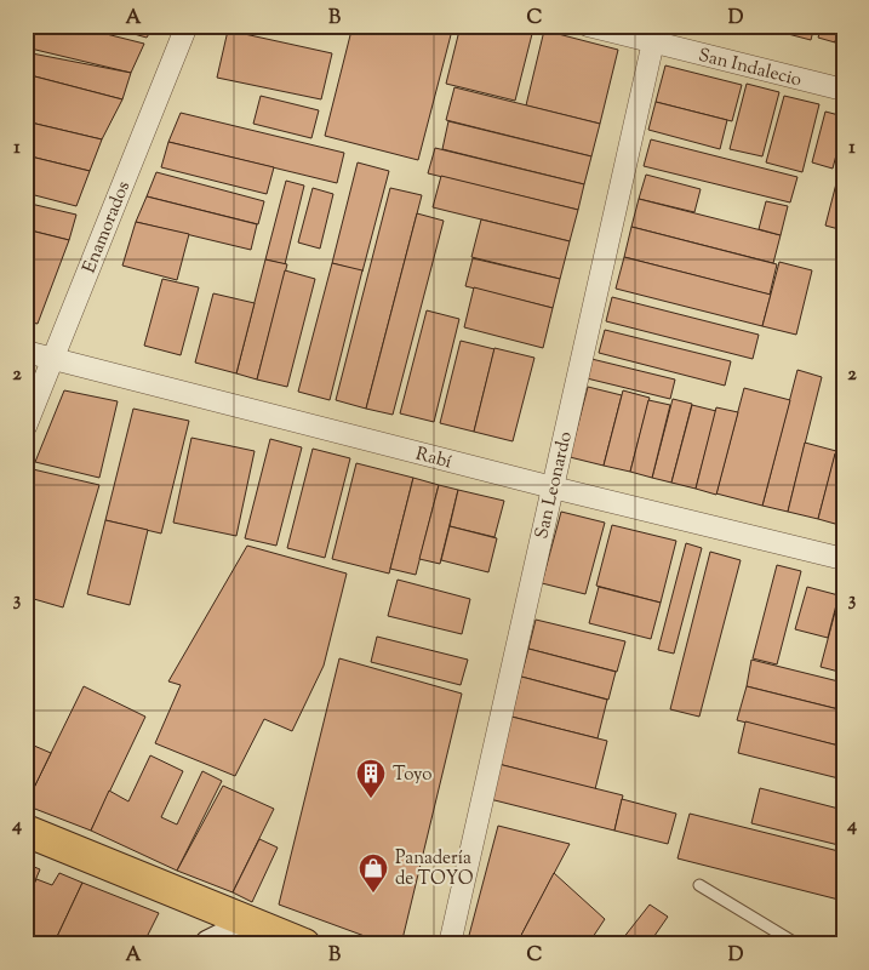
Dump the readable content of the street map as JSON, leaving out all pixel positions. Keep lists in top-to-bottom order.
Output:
{
  "streets": {
    "street": [
      "San Indalecio",
      "Enamorados",
      "Rabí",
      "San Leonardo"
    ]
  },
  "crossings": [
    ["San Indalecio", "San Leonardo"],
    ["Enamorados", "Rabí"],
    ["Rabí", "San Leonardo"]
  ],
  "places": {
    "building": ["Toyo"],
    "shop": ["Panadería de TOYO"]
  },
  "grid": {
    "columns": [
      "A",
      "B",
      "C",
      "D"
    ],
    "rows": [
      "1",
      "2",
      "3",
      "4"
    ]
  }
}
